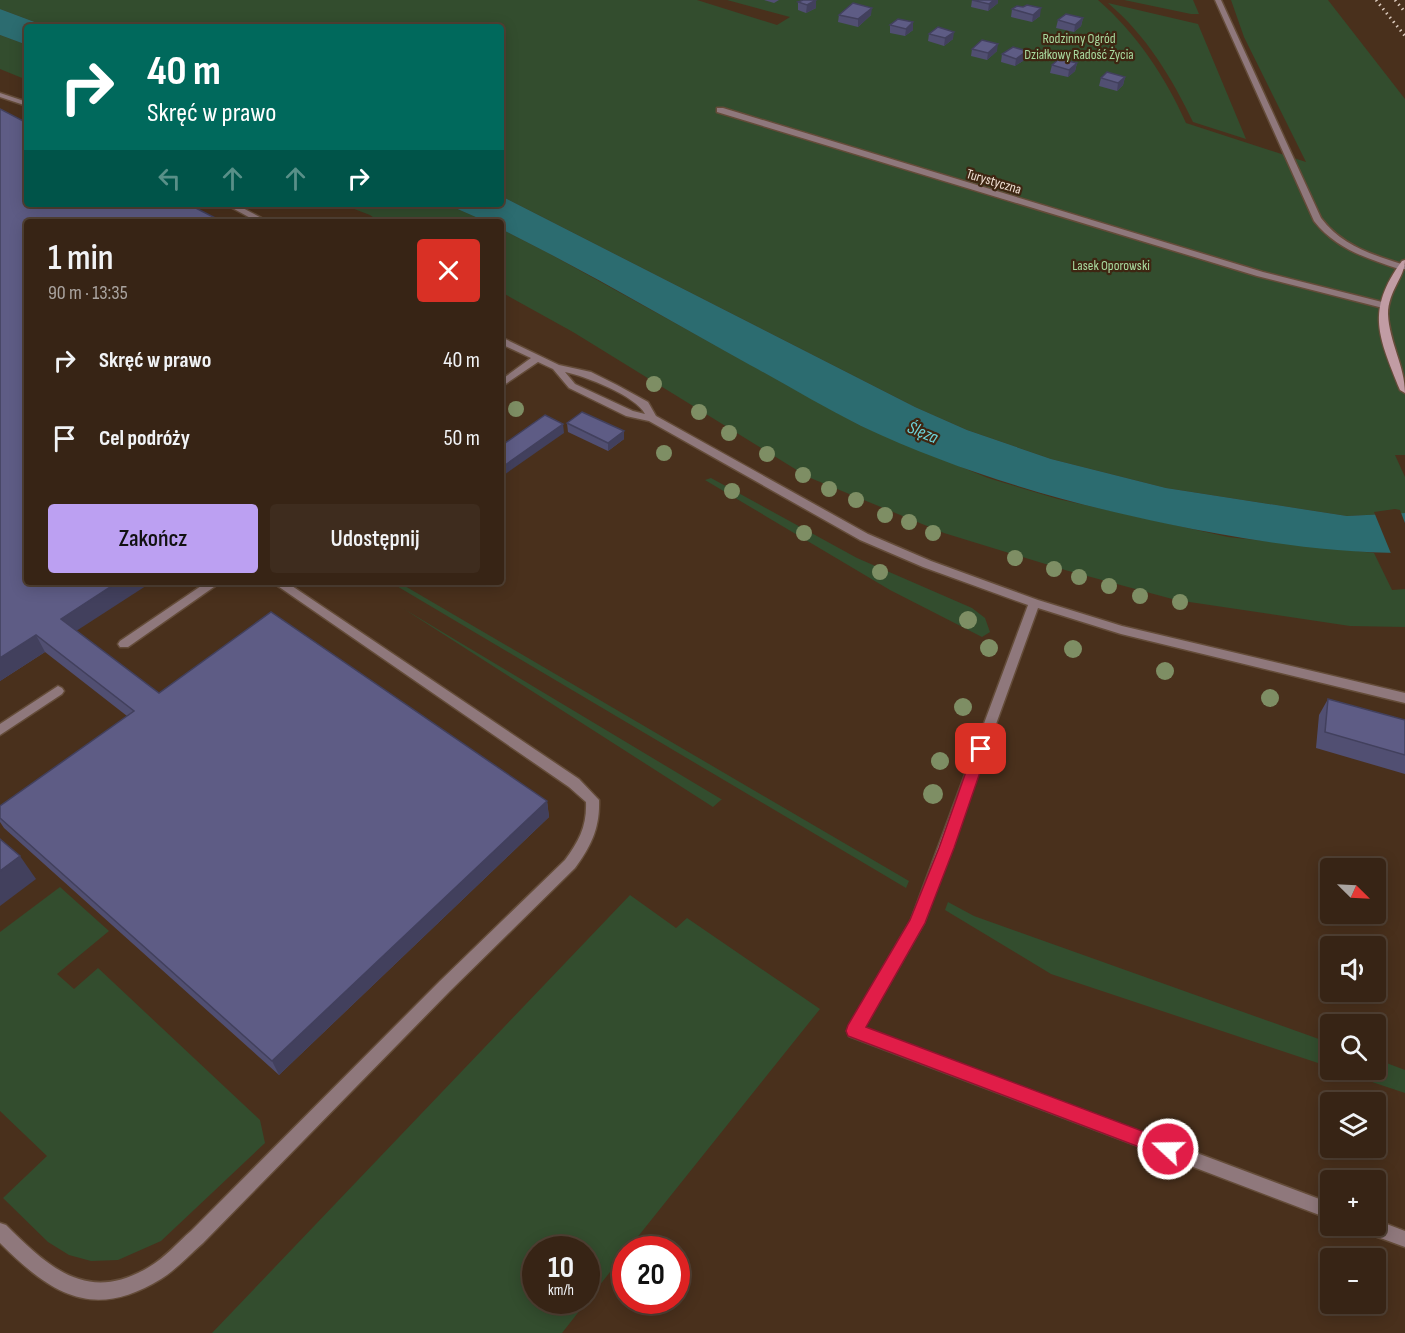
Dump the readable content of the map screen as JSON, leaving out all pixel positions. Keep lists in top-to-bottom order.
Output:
{
  "streets": {
    "lane": ["Turystyczna"]
  },
  "water": ["Ślęza"],
  "parks": ["Rodzinny Ogród Działkowy Radość Życia", "Lasek Oporowski"],
  "north": "bottom right",
  "page": {
    "turn": ["40 m", "Skręć w prawo"],
    "heading": ["1 min", "90 m · 13:35"],
    "list": [
      {
        "name": "Skręć w prawo",
        "value": "40 m"
      },
      {
        "name": "Cel podróży",
        "value": "50 m"
      }
    ],
    "buttons": ["Zakończ", "Udostępnij"],
    "map_buttons": ["+", "−"],
    "speed": "10 km/h",
    "limit": "20"
  }
}
